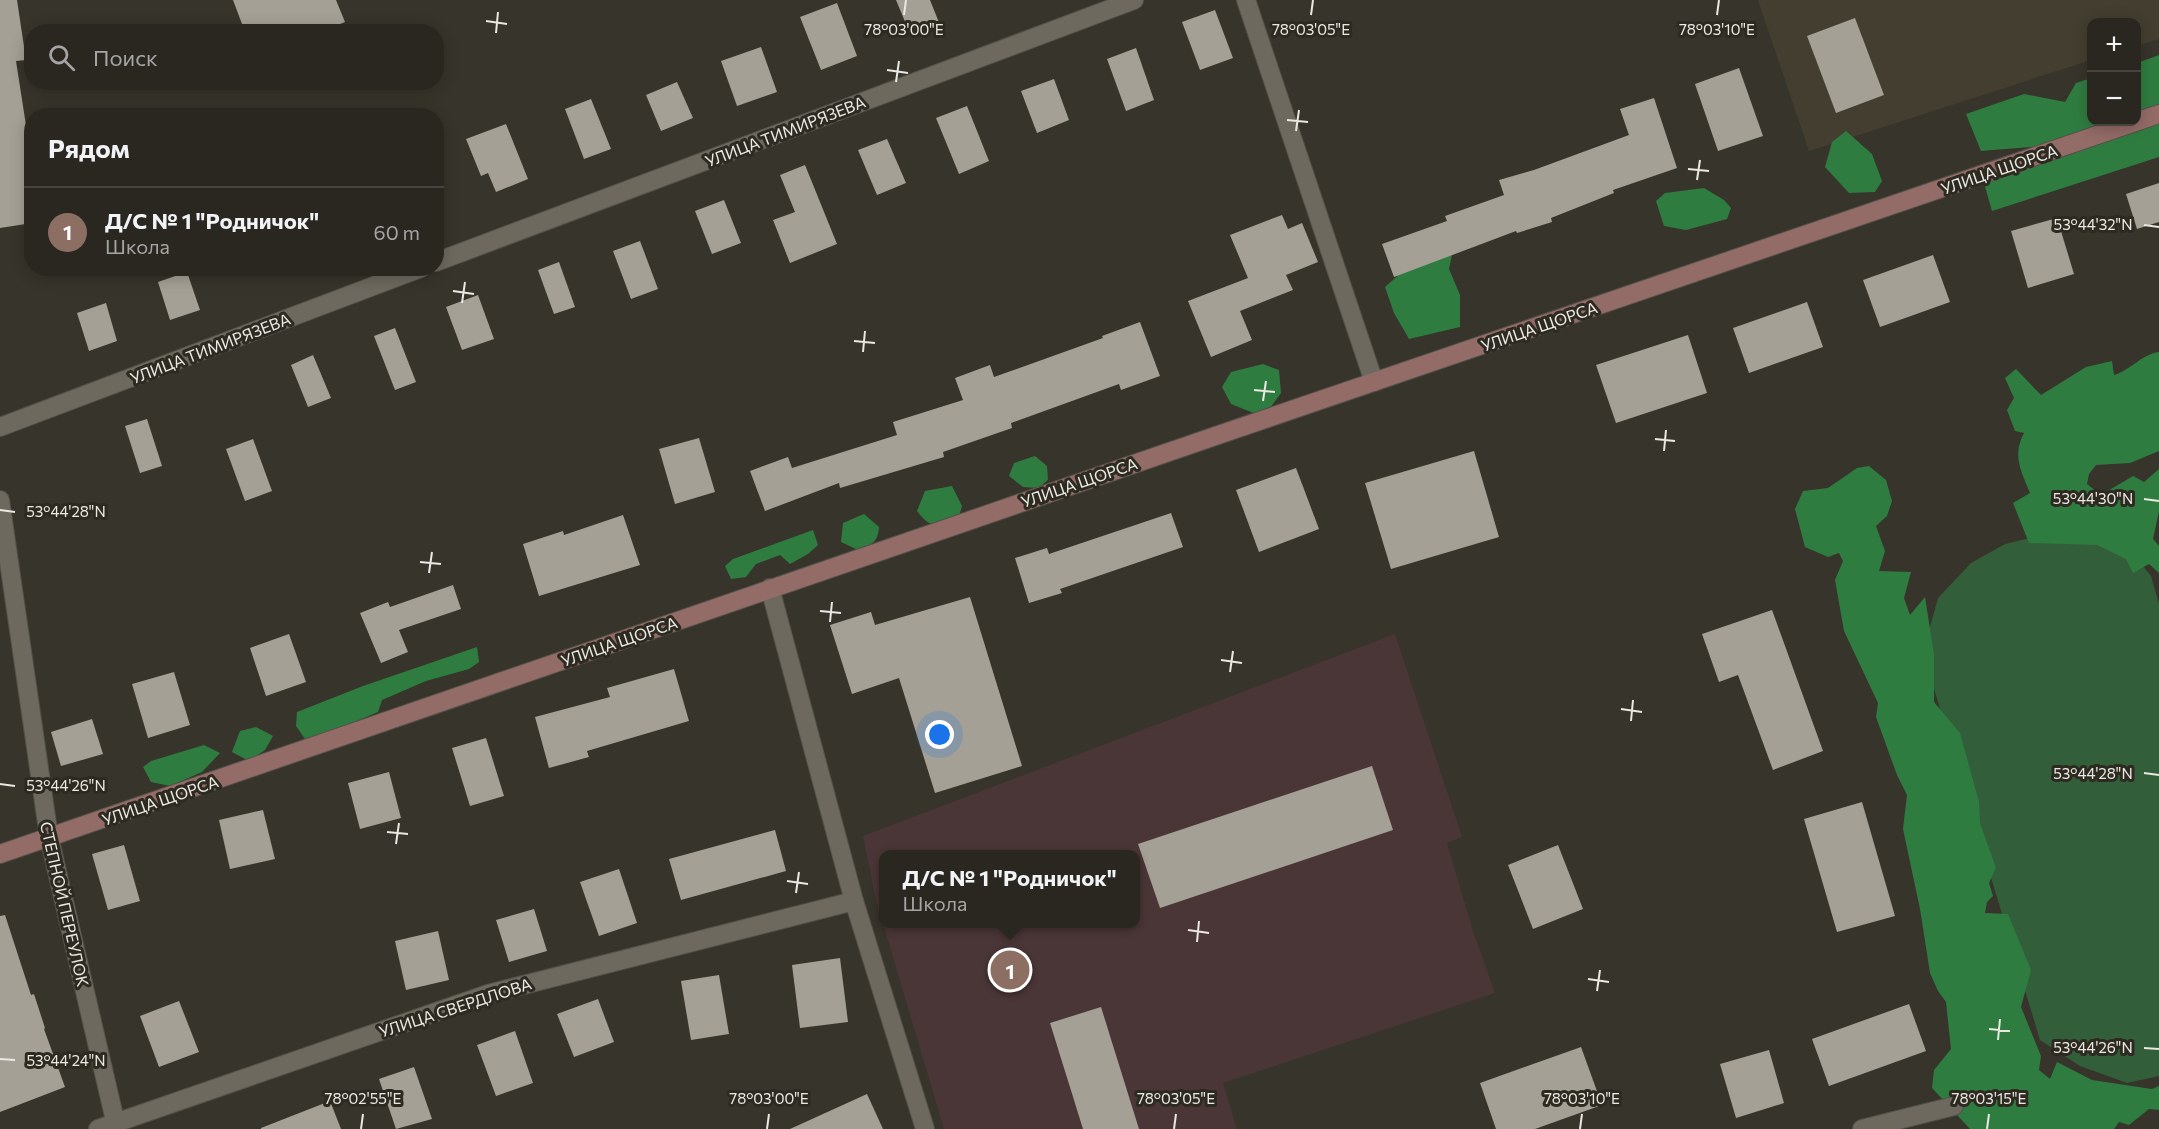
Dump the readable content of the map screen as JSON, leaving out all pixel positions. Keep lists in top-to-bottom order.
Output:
{
  "streets": {
    "street": [
      "УЛИЦА ТИМИРЯЗЕВА",
      "УЛИЦА ЩОРСА",
      "СТЕПНОЙ ПЕРЕУЛОК",
      "УЛИЦА СВЕРДЛОВА"
    ]
  },
  "crossings": [
    ["УЛИЦА ЩОРСА", "СТЕПНОЙ ПЕРЕУЛОК"],
    ["СТЕПНОЙ ПЕРЕУЛОК", "УЛИЦА СВЕРДЛОВА"]
  ],
  "page": {
    "map_buttons": ["+", "−"],
    "search": "Поиск",
    "heading": "Рядом",
    "list": [
      {
        "mark": "1",
        "name": "Д/С № 1 \"Родничок\"",
        "note": "Школа",
        "value": "60 m"
      }
    ],
    "popup": ["Д/С № 1 \"Родничок\"", "Школа"],
    "pins": "1"
  },
  "coordinates": [
    "78°03'00\"E",
    "78°03'05\"E",
    "78°03'10\"E",
    "53°44'32\"N",
    "53°44'30\"N",
    "53°44'28\"N",
    "53°44'26\"N",
    "53°44'24\"N",
    "78°02'55\"E",
    "78°03'15\"E"
  ]
}
